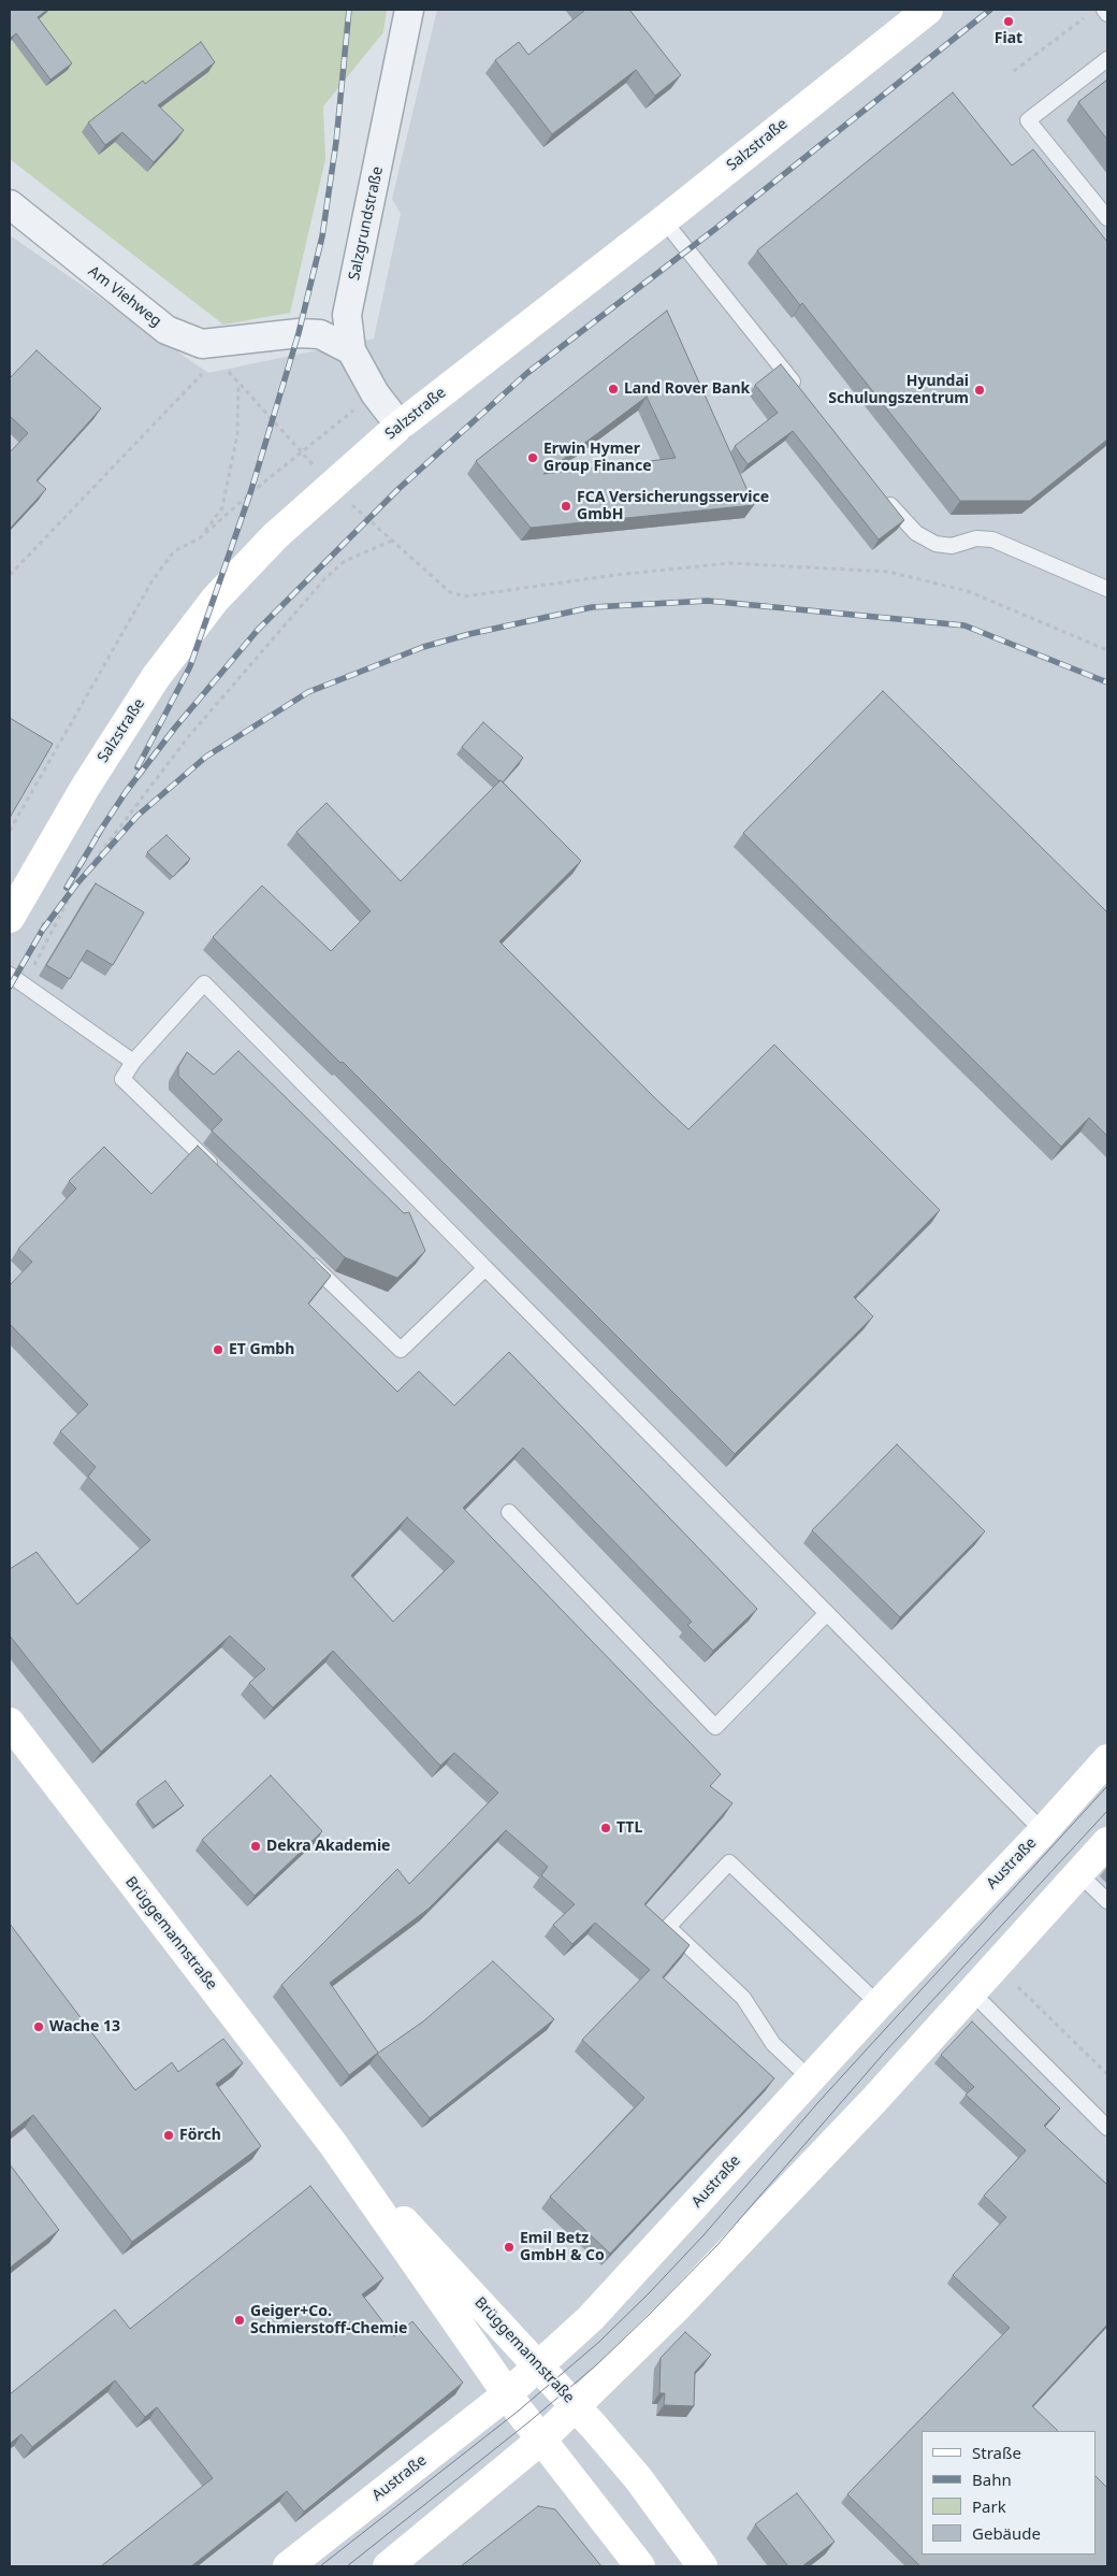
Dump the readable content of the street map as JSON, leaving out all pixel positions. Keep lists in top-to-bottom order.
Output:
{
  "streets": {
    "main road": ["Salzstraße", "Austraße", "Brüggemannstraße"],
    "street": ["Salzgrundstraße", "Am Viehweg"]
  },
  "crossings": [
    ["Salzstraße", "Salzgrundstraße"],
    ["Salzgrundstraße", "Am Viehweg"],
    ["Austraße", "Brüggemannstraße"]
  ],
  "places": [
    "Fiat",
    "Land Rover Bank",
    "Hyundai Schulungszentrum",
    "Erwin Hymer Group Finance",
    "FCA Versicherungsservice GmbH",
    "ET Gmbh",
    "TTL",
    "Dekra Akademie",
    "Wache 13",
    "Förch",
    "Emil Betz GmbH & Co",
    "Geiger+Co. Schmierstoff-Chemie"
  ],
  "legend": [
    "Straße",
    "Bahn",
    "Park",
    "Gebäude"
  ]
}
